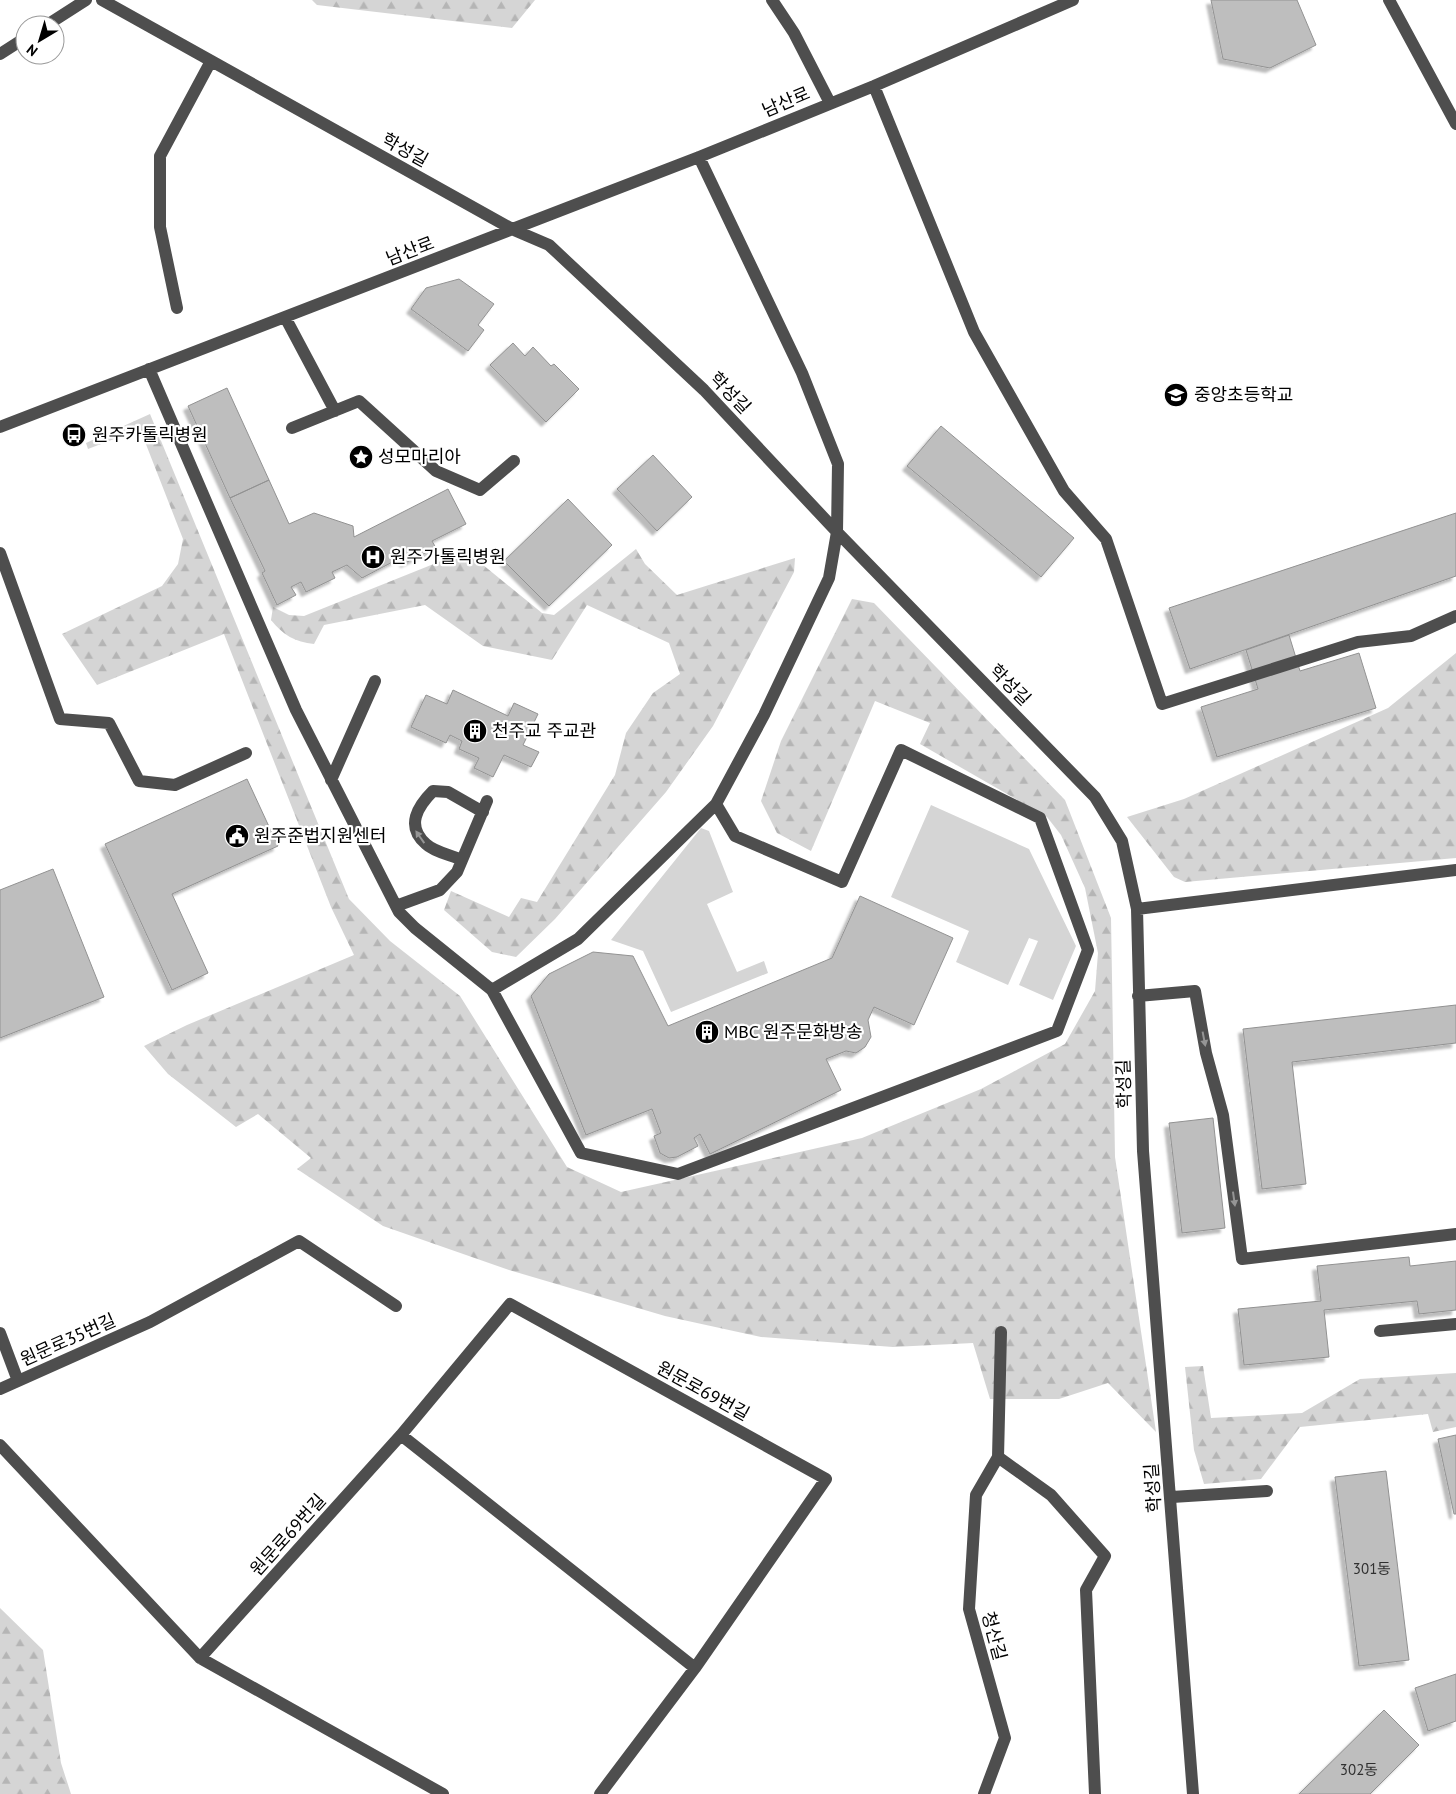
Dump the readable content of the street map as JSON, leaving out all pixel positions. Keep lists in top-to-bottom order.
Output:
{
  "streets": {
    "street": [
      "남산로",
      "학성길",
      "원문로35번길",
      "원문로69번길",
      "청산길"
    ]
  },
  "crossings": [
    ["남산로", "학성길"]
  ],
  "places": {
    "school or university": ["중앙초등학교"],
    "bus stop": ["원주카톨릭병원"],
    "place": ["성모마리아"],
    "hospital": ["원주가톨릭병원"],
    "building": ["천주교 주교관", "MBC 원주문화방송"],
    "public building": ["원주준법지원센터"]
  },
  "house_numbers": ["301동", "302동"],
  "north": "bottom left"
}
